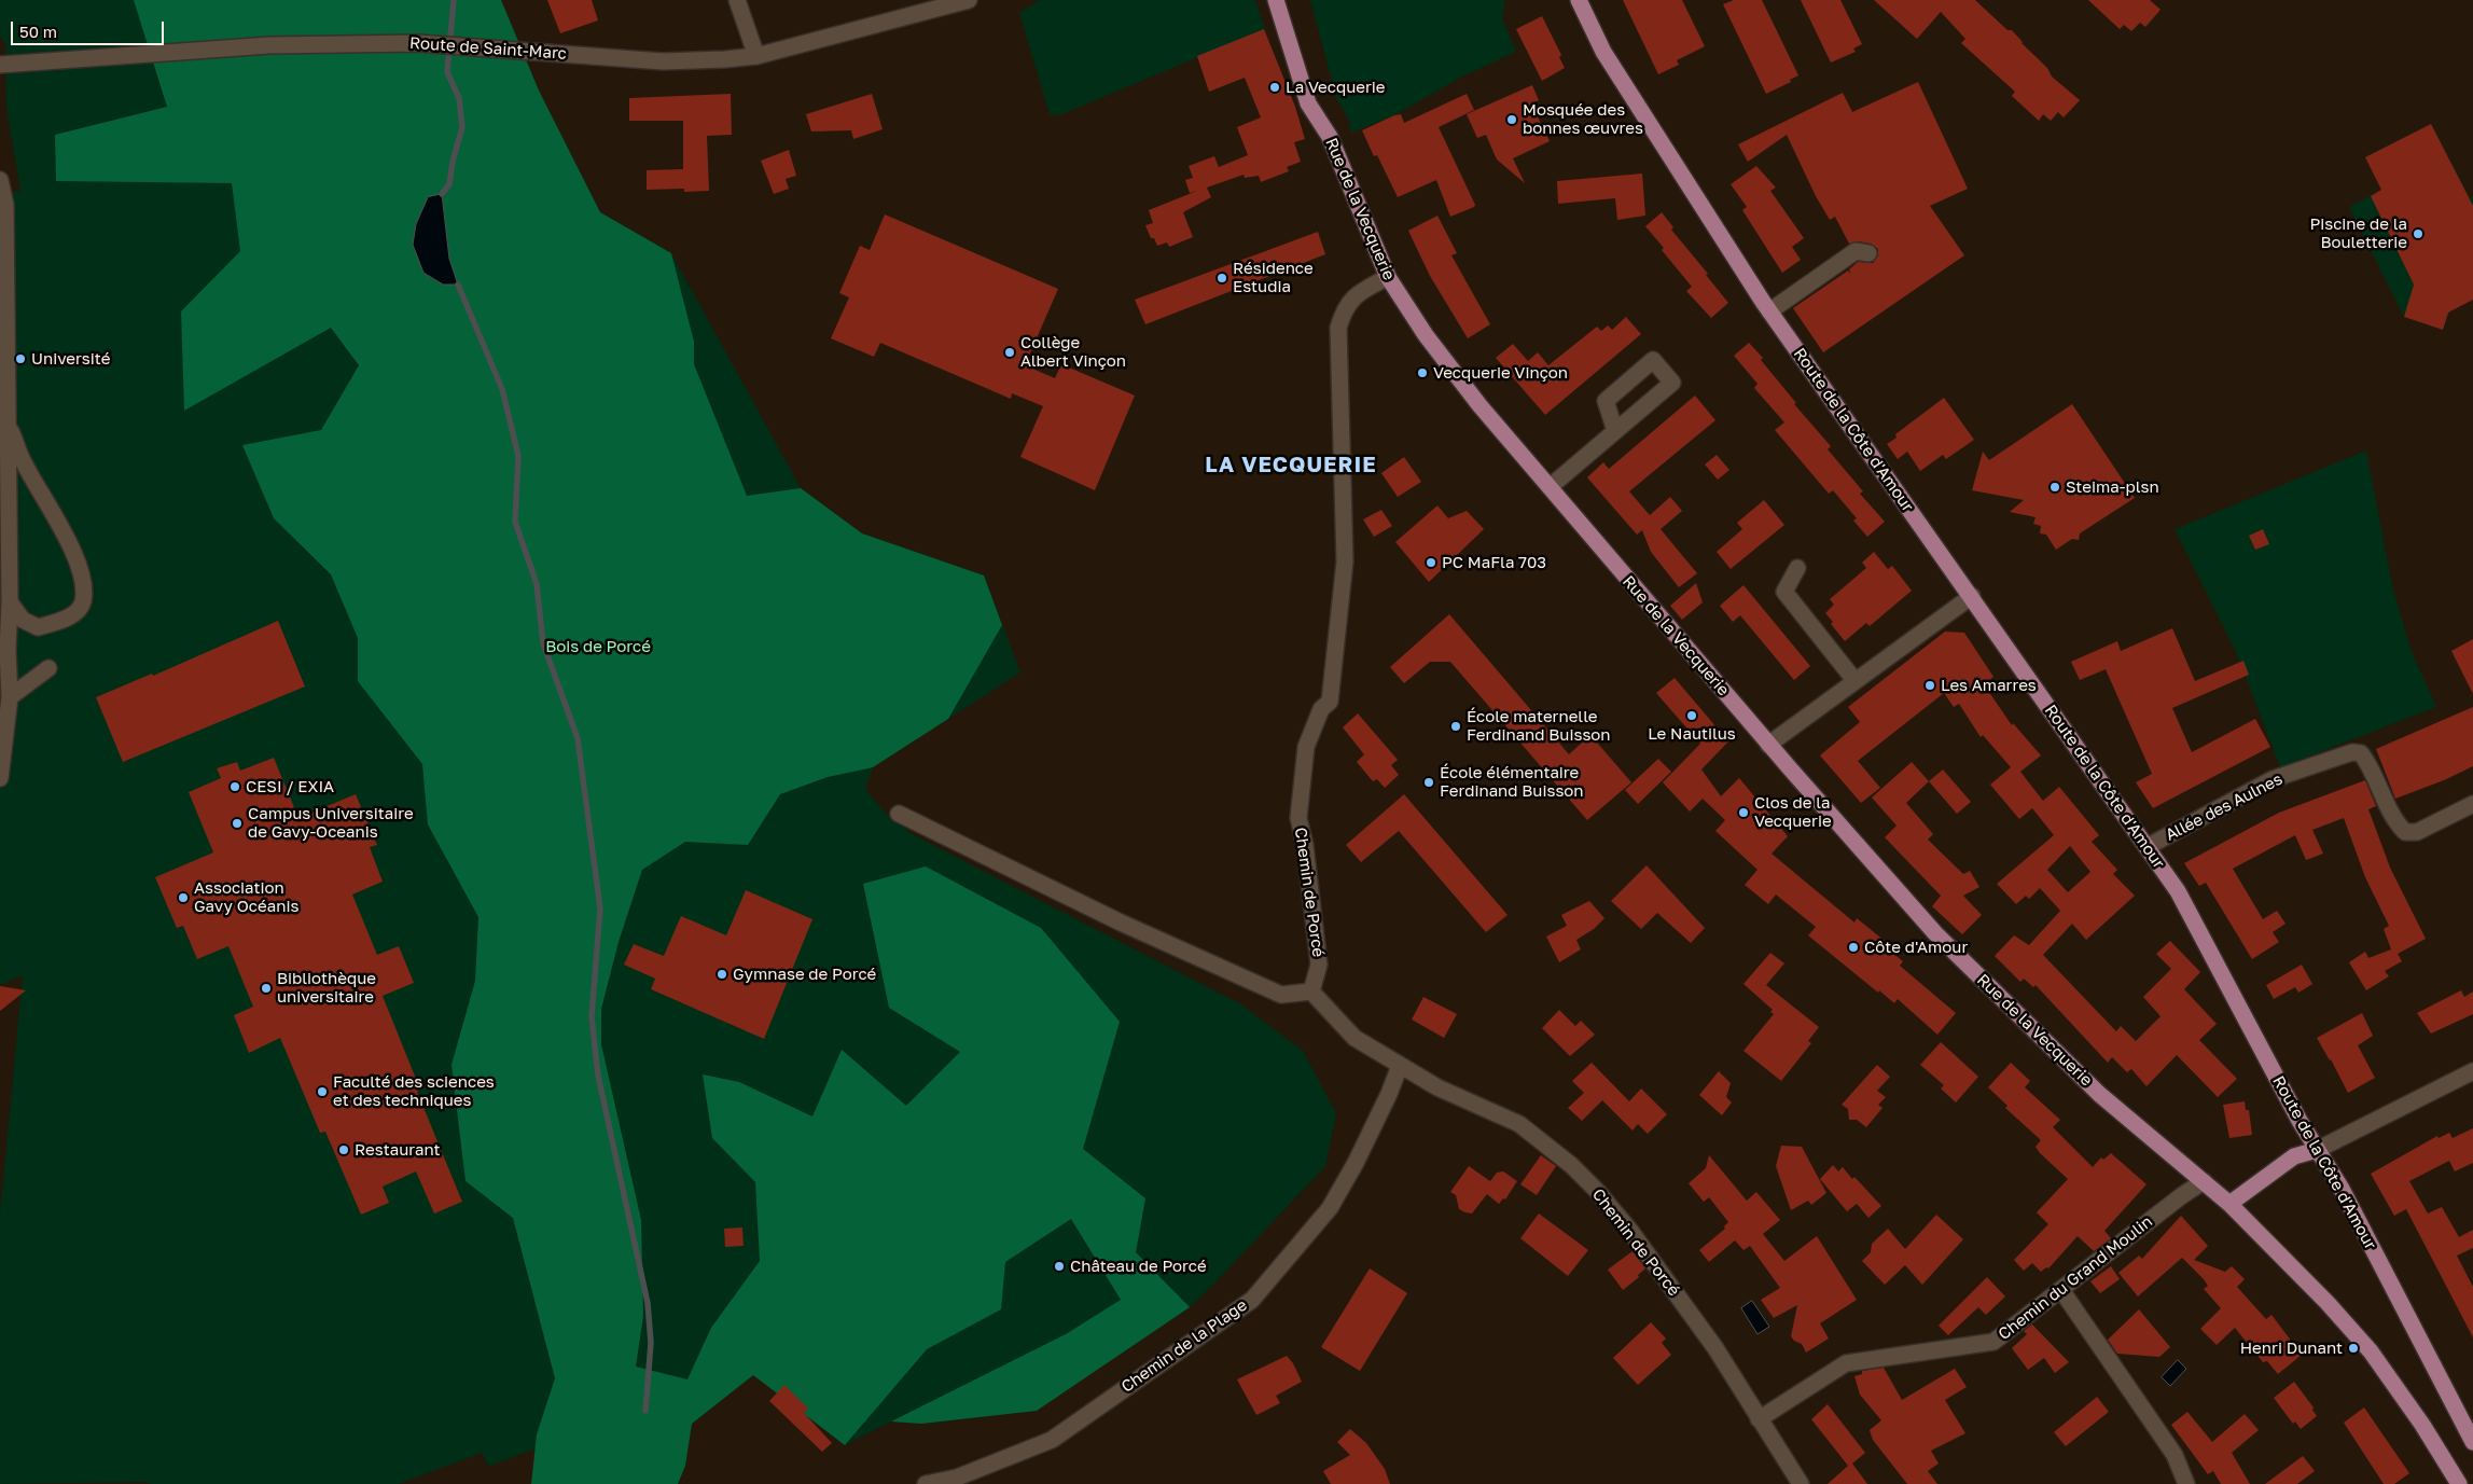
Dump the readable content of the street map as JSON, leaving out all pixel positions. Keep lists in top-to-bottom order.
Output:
{
  "streets": {
    "main road": ["Rue de la Vecquerie", "Route de la Côte d'Amour"],
    "street": [
      "Route de Saint-Marc",
      "Allée des Aulnes",
      "Chemin de Porcé",
      "Chemin du Grand Moulin",
      "Chemin de la Plage"
    ]
  },
  "crossings": [
    ["Rue de la Vecquerie", "Chemin de Porcé"],
    ["Rue de la Vecquerie", "Chemin du Grand Moulin"],
    ["Route de la Côte d'Amour", "Allée des Aulnes"],
    ["Chemin de Porcé", "Chemin du Grand Moulin"],
    ["Chemin de Porcé", "Chemin de la Plage"]
  ],
  "districts": ["LA VECQUERIE"],
  "parks": ["Bois de Porcé"],
  "places": [
    "La Vecquerie",
    "Mosquée des bonnes œuvres",
    "Piscine de la Bouletterie",
    "Résidence Estudia",
    "Collège Albert Vinçon",
    "Université",
    "Vecquerie Vinçon",
    "Steima-plsn",
    "PC MaFla 703",
    "Les Amarres",
    "Le Nautilus",
    "École maternelle Ferdinand Buisson",
    "École élémentaire Ferdinand Buisson",
    "CESI / EXIA",
    "Clos de la Vecquerie",
    "Campus Universitaire de Gavy-Oceanis",
    "Association Gavy Océanis",
    "Côte d'Amour",
    "Gymnase de Porcé",
    "Bibliothèque universitaire",
    "Faculté des sciences et des techniques",
    "Restaurant",
    "Château de Porcé",
    "Henri Dunant"
  ],
  "scale_bar": "50 m"
}
